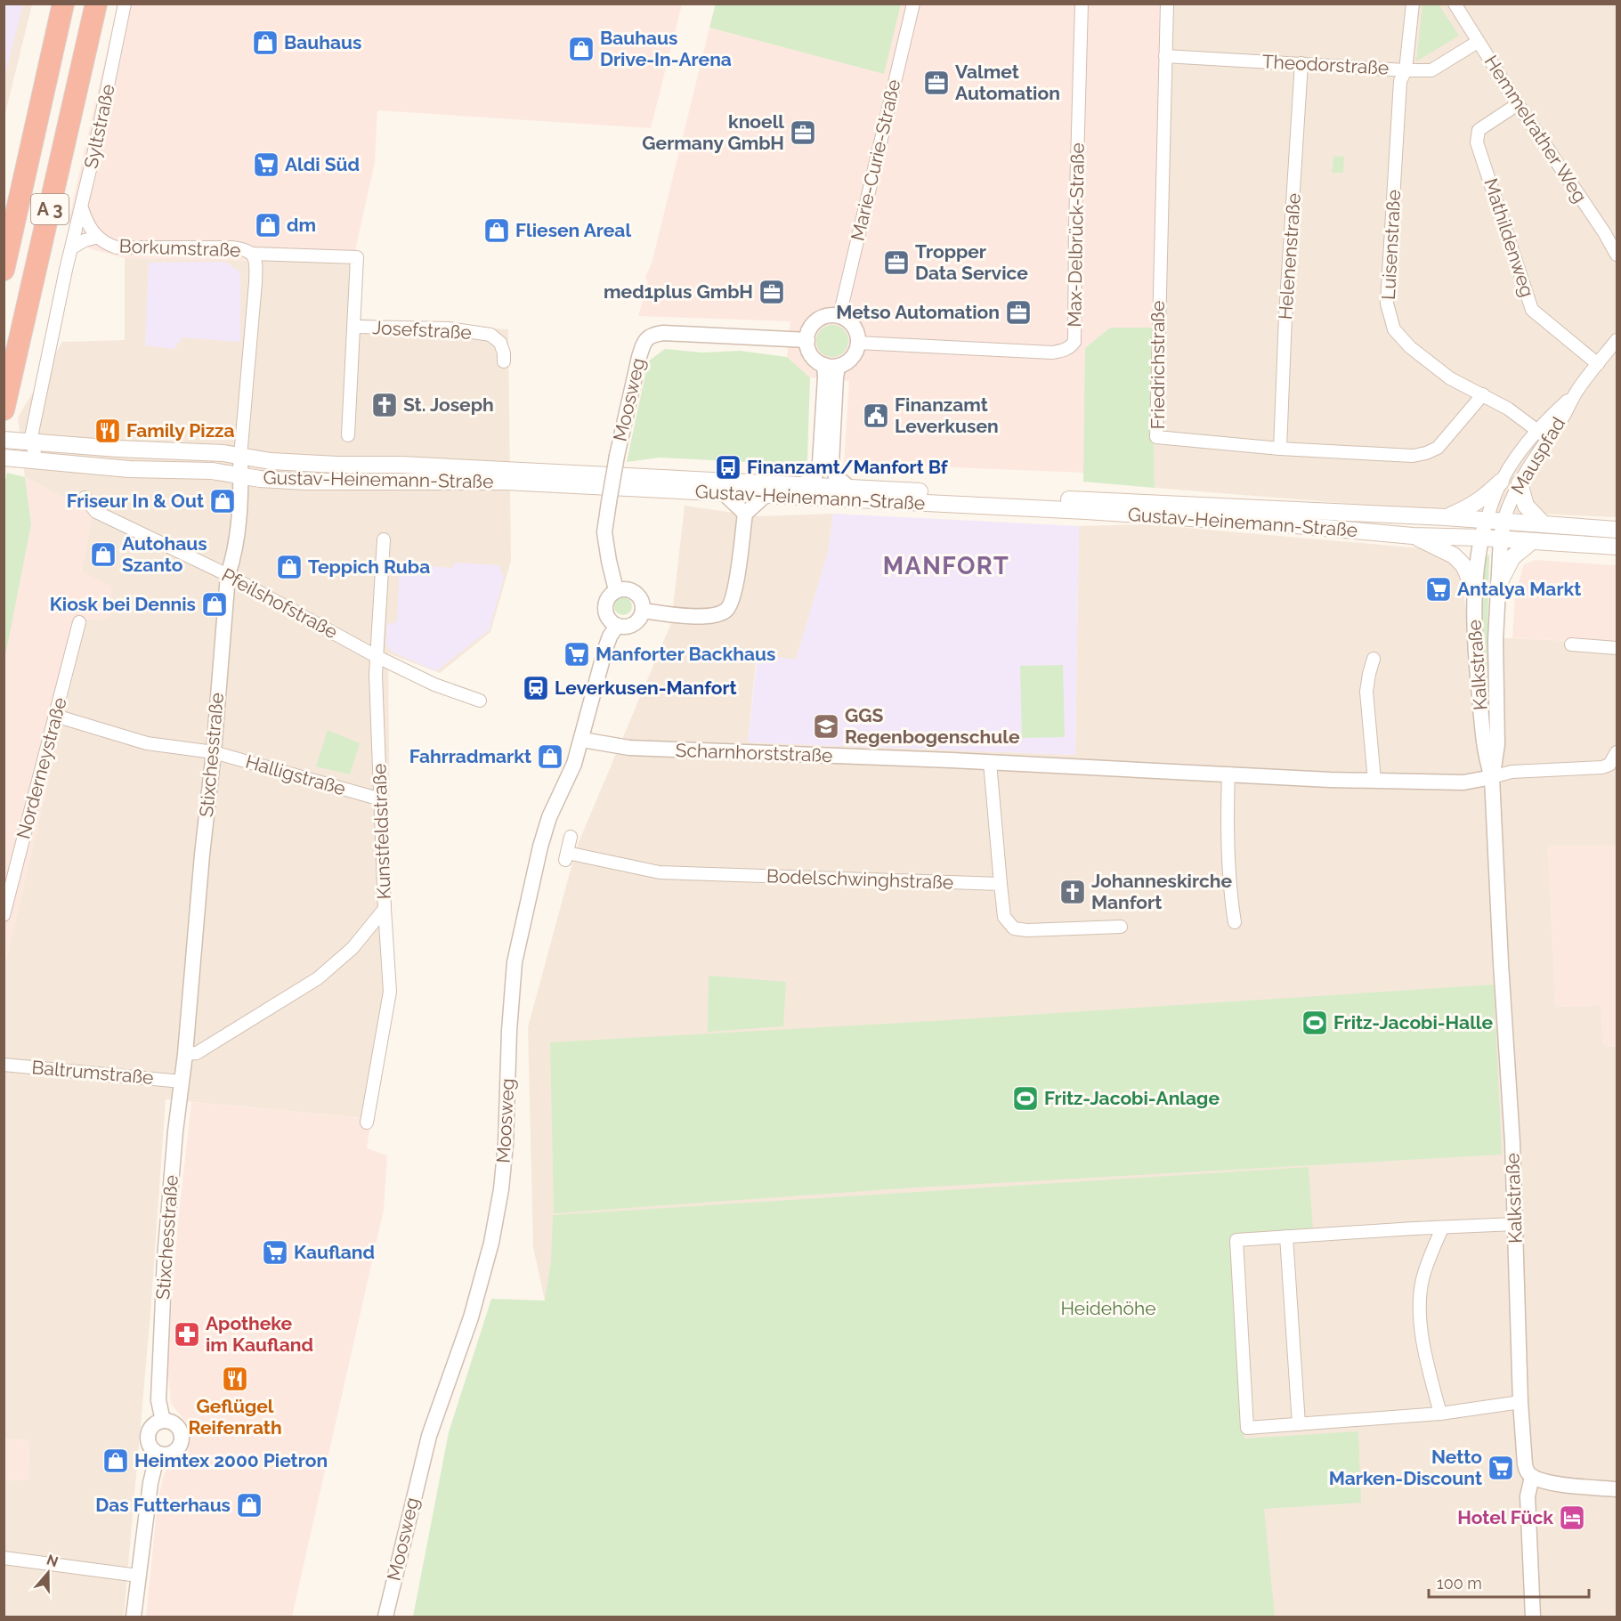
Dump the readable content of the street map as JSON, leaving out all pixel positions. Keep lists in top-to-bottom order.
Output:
{
  "streets": {
    "highway": ["A 3"],
    "main road": ["Gustav-Heinemann-Straße"],
    "street": [
      "Theodorstraße",
      "Syltstraße",
      "Hemmelrather Weg",
      "Marie-Curie-Straße",
      "Max-Delbrück-Straße",
      "Mathildenweg",
      "Luisenstraße",
      "Borkumstraße",
      "Helenenstraße",
      "Josefstraße",
      "Friedrichstraße",
      "Moosweg",
      "Mauspfad",
      "Pfeilshofstraße",
      "Kalkstraße",
      "Scharnhorststraße",
      "Stixchesstraße",
      "Norderneystraße",
      "Halligstraße",
      "Kunstfeldstraße",
      "Bodelschwinghstraße",
      "Baltrumstraße"
    ]
  },
  "crossings": [
    ["Theodorstraße", "Hemmelrather Weg"],
    ["Theodorstraße", "Luisenstraße"],
    ["Theodorstraße", "Helenenstraße"],
    ["Theodorstraße", "Friedrichstraße"],
    ["Syltstraße", "Borkumstraße"],
    ["Syltstraße", "Gustav-Heinemann-Straße"],
    ["Hemmelrather Weg", "Mathildenweg"],
    ["Marie-Curie-Straße", "Max-Delbrück-Straße"],
    ["Marie-Curie-Straße", "Moosweg"],
    ["Max-Delbrück-Straße", "Moosweg"],
    ["Mathildenweg", "Mauspfad"],
    ["Luisenstraße", "Friedrichstraße"],
    ["Luisenstraße", "Mauspfad"],
    ["Borkumstraße", "Josefstraße"],
    ["Borkumstraße", "Gustav-Heinemann-Straße"],
    ["Borkumstraße", "Stixchesstraße"],
    ["Helenenstraße", "Friedrichstraße"],
    ["Moosweg", "Scharnhorststraße"],
    ["Mauspfad", "Gustav-Heinemann-Straße"],
    ["Mauspfad", "Kalkstraße"],
    ["Gustav-Heinemann-Straße", "Kalkstraße"],
    ["Gustav-Heinemann-Straße", "Stixchesstraße"],
    ["Pfeilshofstraße", "Stixchesstraße"],
    ["Pfeilshofstraße", "Kunstfeldstraße"],
    ["Kalkstraße", "Scharnhorststraße"],
    ["Stixchesstraße", "Halligstraße"],
    ["Stixchesstraße", "Baltrumstraße"],
    ["Norderneystraße", "Halligstraße"],
    ["Halligstraße", "Kunstfeldstraße"]
  ],
  "districts": ["MANFORT"],
  "parks": ["Heidehöhe"],
  "places": {
    "shop": [
      "Bauhaus",
      "Bauhaus Drive-In-Arena",
      "dm",
      "Fliesen Areal",
      "Friseur In & Out",
      "Autohaus Szanto",
      "Teppich Ruba",
      "Kiosk bei Dennis",
      "Fahrradmarkt",
      "Heimtex 2000 Pietron",
      "Das Futterhaus"
    ],
    "office": [
      "Valmet Automation",
      "knoell Germany GmbH",
      "Tropper Data Service",
      "med1plus GmbH",
      "Metso Automation"
    ],
    "supermarket": [
      "Aldi Süd",
      "Antalya Markt",
      "Manforter Backhaus",
      "Kaufland",
      "Netto Marken-Discount"
    ],
    "church": ["St. Joseph", "Johanneskirche Manfort"],
    "public building": ["Finanzamt Leverkusen"],
    "restaurant": ["Family Pizza", "Geflügel Reifenrath"],
    "bus stop": ["Finanzamt/Manfort Bf"],
    "station": ["Leverkusen-Manfort"],
    "school or university": ["GGS Regenbogenschule"],
    "sports": ["Fritz-Jacobi-Halle", "Fritz-Jacobi-Anlage"],
    "pharmacy": ["Apotheke im Kaufland"],
    "hotel": ["Hotel Fück"]
  },
  "scale_bar": "100 m",
  "north": "top"
}
